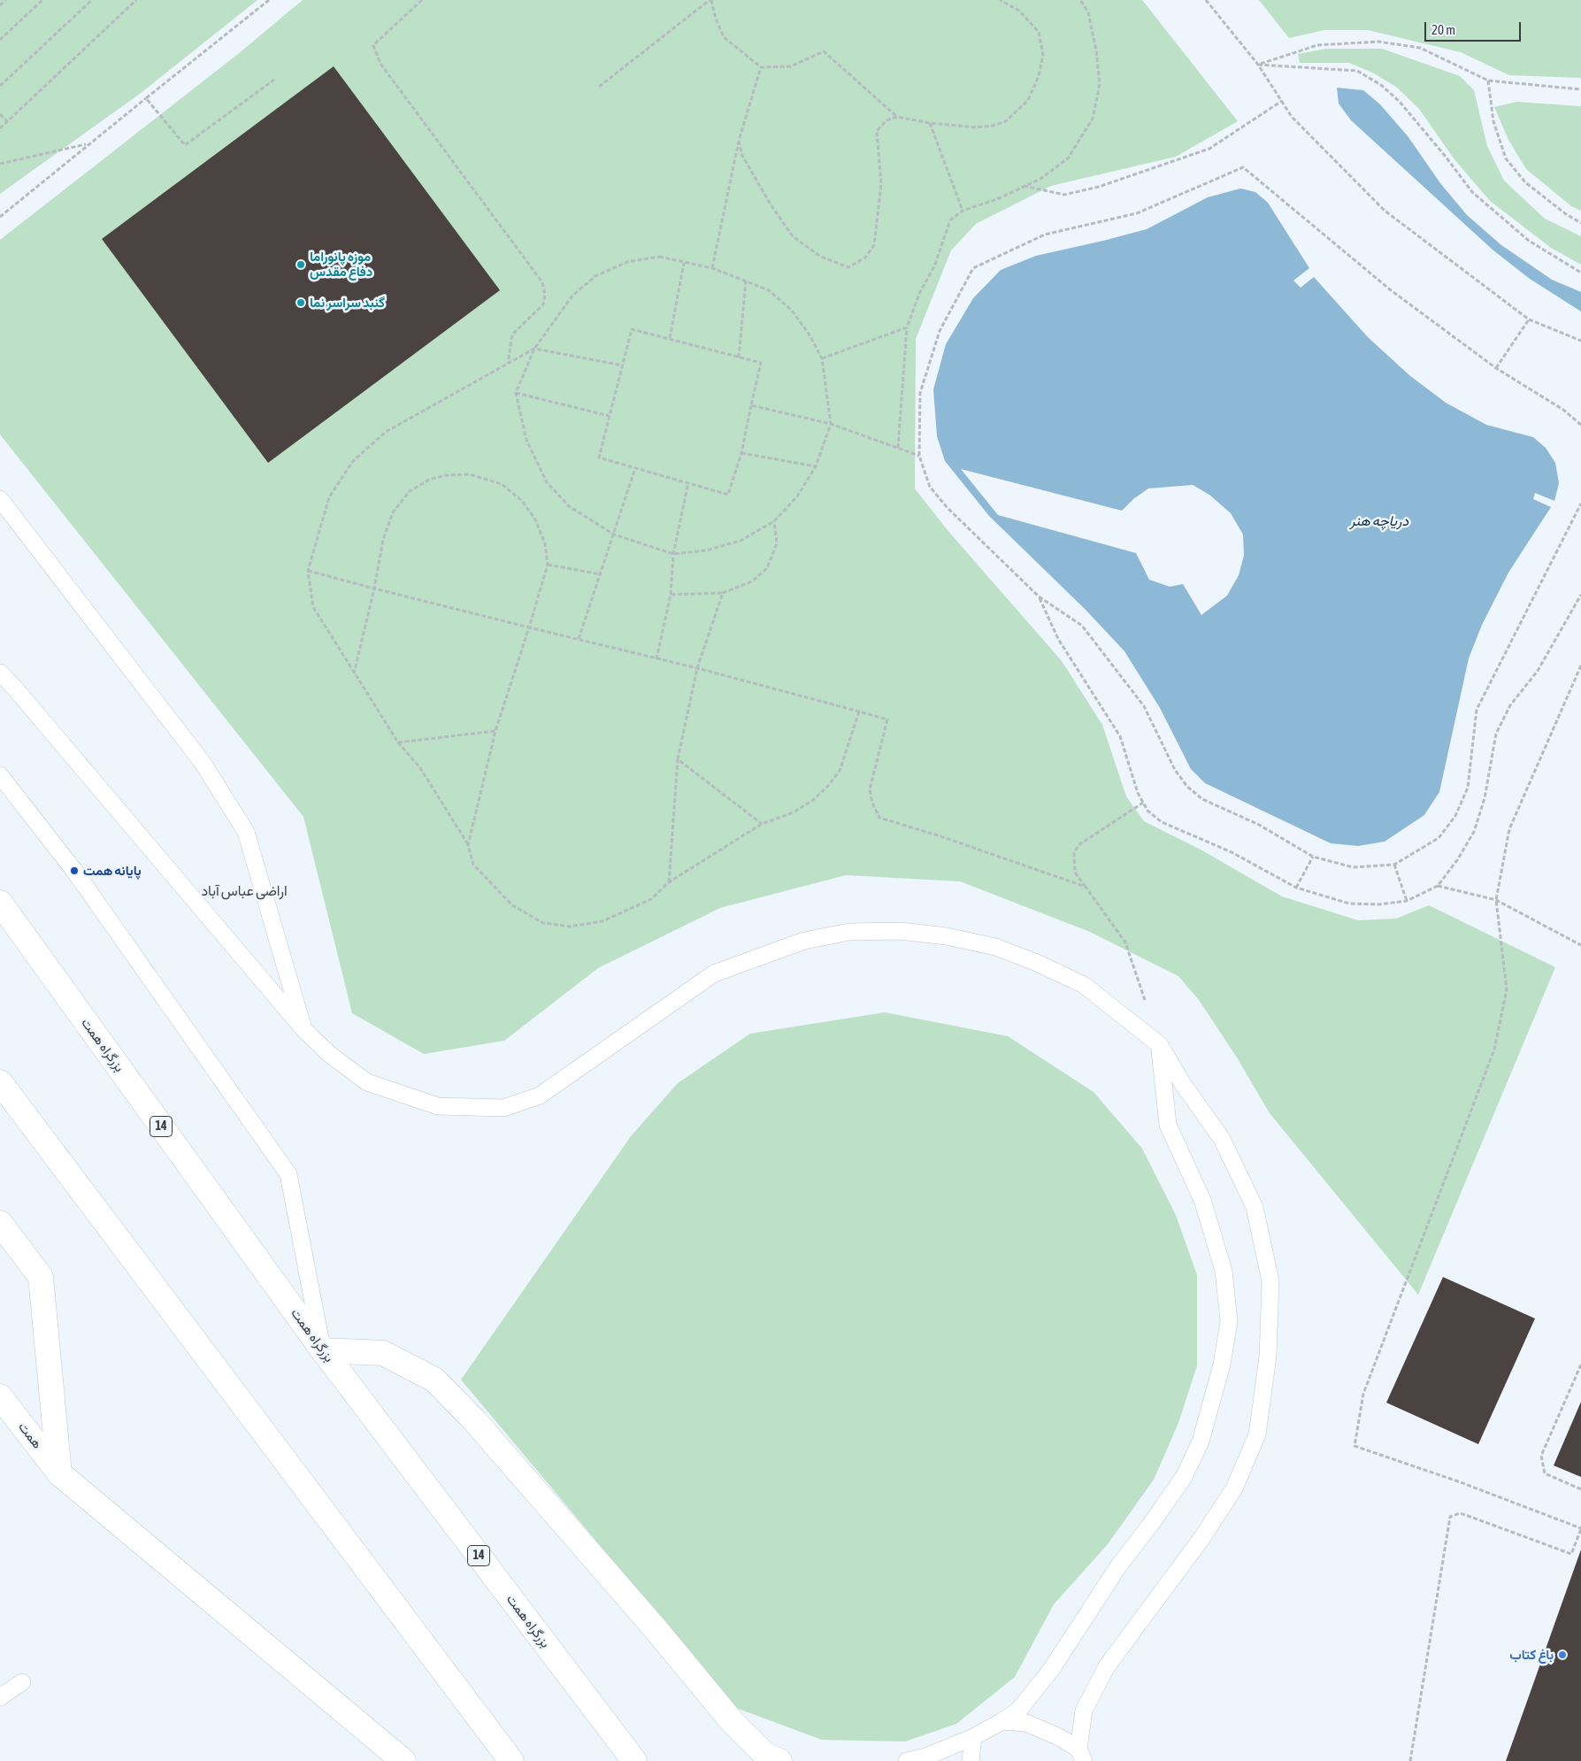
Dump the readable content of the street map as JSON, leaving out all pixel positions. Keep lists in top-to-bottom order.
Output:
{
  "streets": {
    "main road": ["بزرگراه همت", "14", "همت"]
  },
  "districts": ["اراضی عباس آباد"],
  "water": ["دریاچه هنر"],
  "places": [
    "موزه پانوراما دفاع مقدس",
    "گنبد سراسر نما",
    "پایانه همت",
    "باغ کتاب"
  ],
  "scale_bar": "20 m"
}
